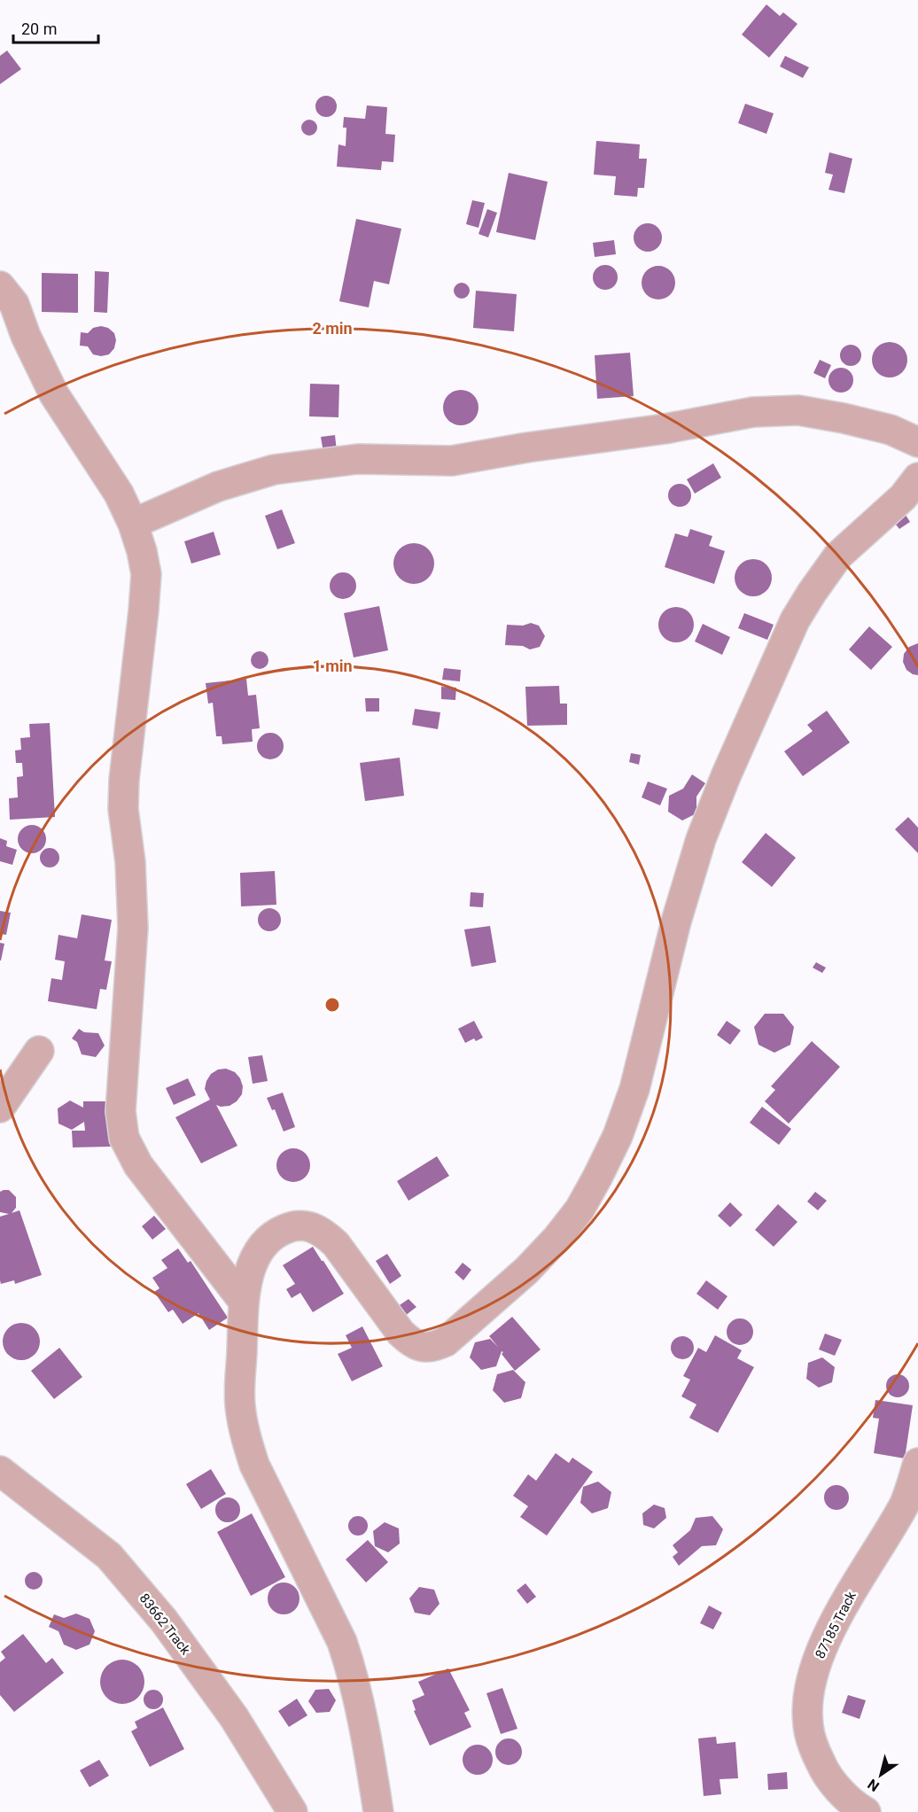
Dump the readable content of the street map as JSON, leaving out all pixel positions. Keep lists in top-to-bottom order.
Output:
{
  "streets": {
    "street": ["83662 Track", "87185 Track"]
  },
  "scale_bar": "20 m",
  "north": "bottom left",
  "rings": ["2 min", "1 min"]
}
